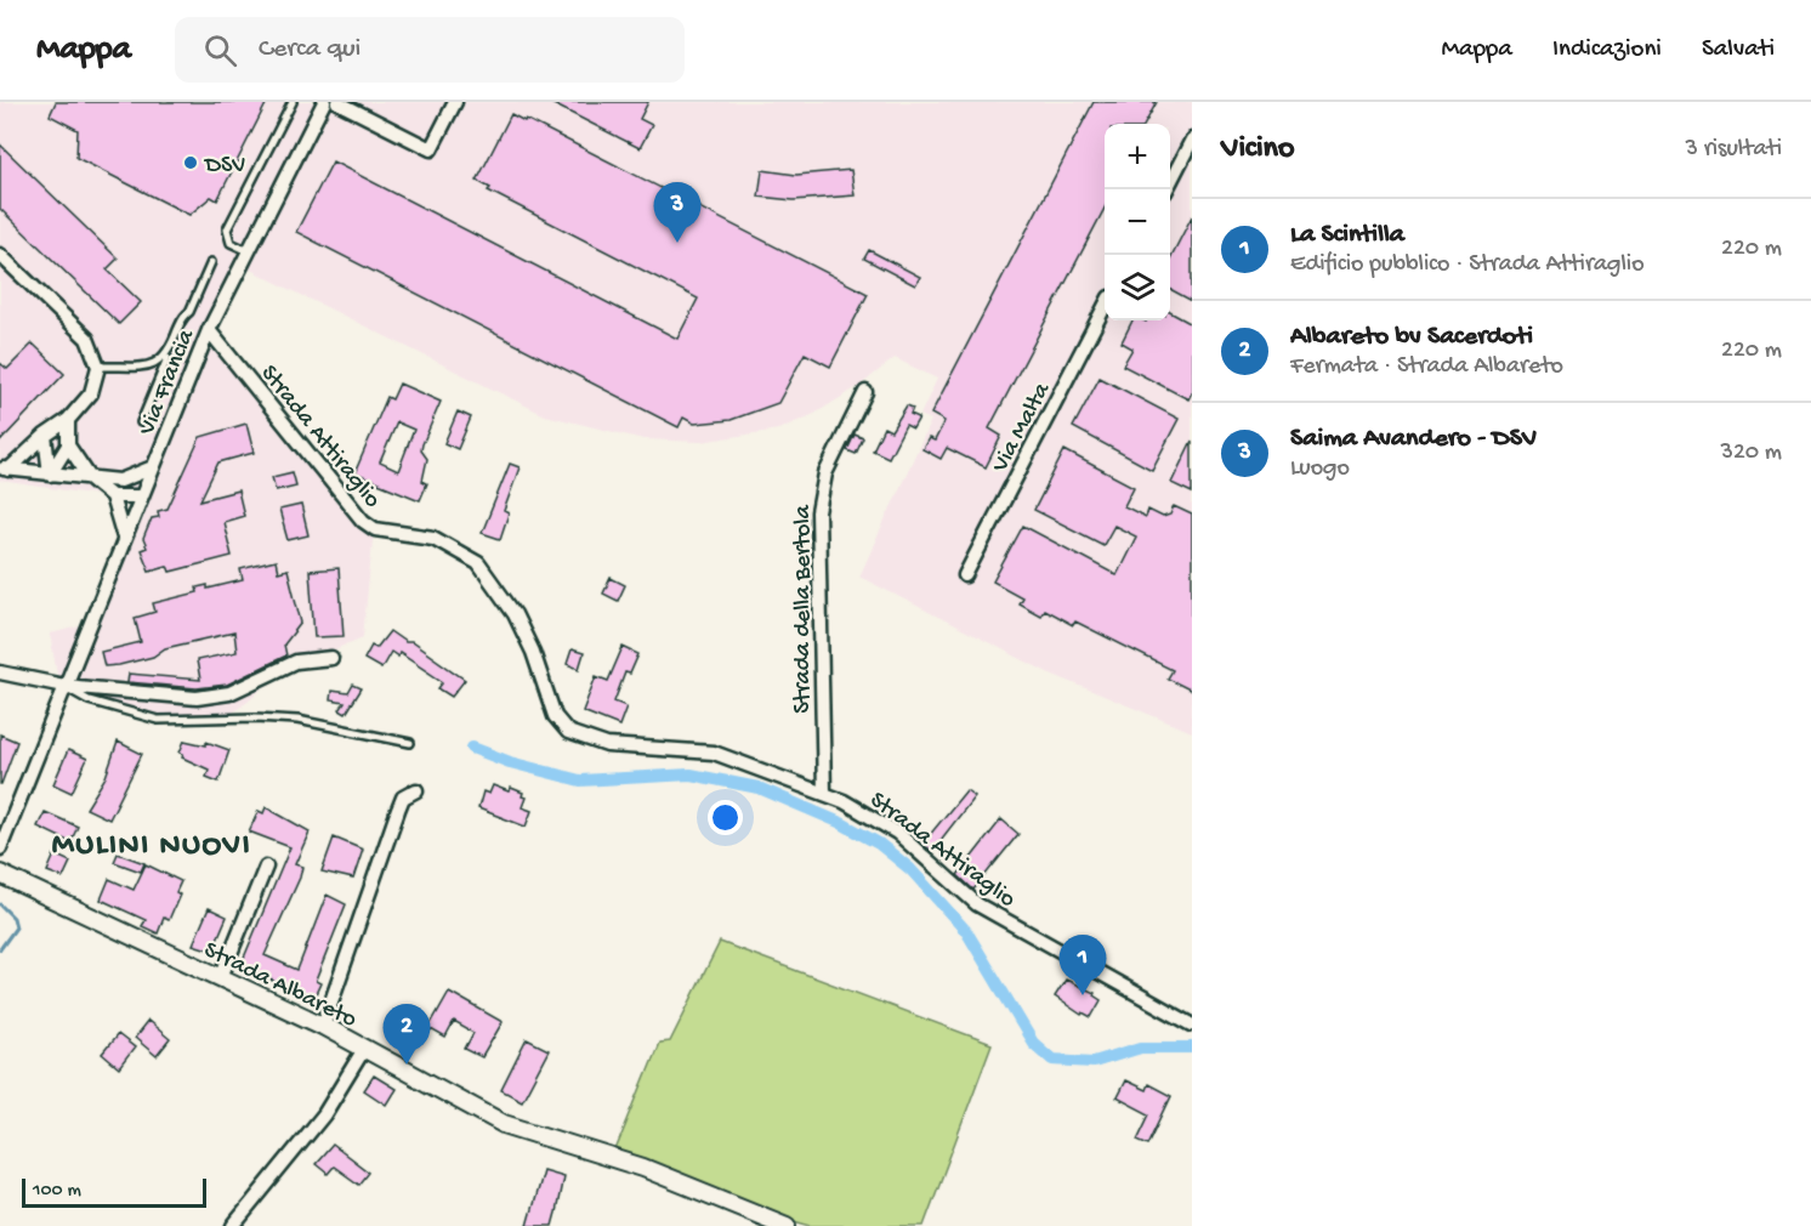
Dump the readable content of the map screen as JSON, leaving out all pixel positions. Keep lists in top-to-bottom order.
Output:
{
  "streets": {
    "street": [
      "Via Francia",
      "Via Malta",
      "Strada Attiraglio",
      "Strada della Bertola",
      "Strada Albareto"
    ]
  },
  "crossings": [
    ["Via Francia", "Strada Attiraglio"],
    ["Strada Attiraglio", "Strada della Bertola"]
  ],
  "districts": ["MULINI NUOVI"],
  "places": ["DSV"],
  "scale_bar": "100 m",
  "page": {
    "header": "Mappa",
    "search": "Cerca qui",
    "nav": ["Mappa", "Indicazioni", "Salvati"],
    "heading": ["Vicino", "3 risultati"],
    "map_buttons": ["+", "−"],
    "pins": ["3", "1", "2"],
    "list": [
      {
        "mark": "1",
        "name": "La Scintilla",
        "note": "Edificio pubblico · Strada Attiraglio",
        "value": "220 m"
      },
      {
        "mark": "2",
        "name": "Albareto bv Sacerdoti",
        "note": "Fermata · Strada Albareto",
        "value": "220 m"
      },
      {
        "mark": "3",
        "name": "Saima Avandero - DSV",
        "note": "Luogo",
        "value": "320 m"
      }
    ],
    "scale": "100 m"
  }
}
